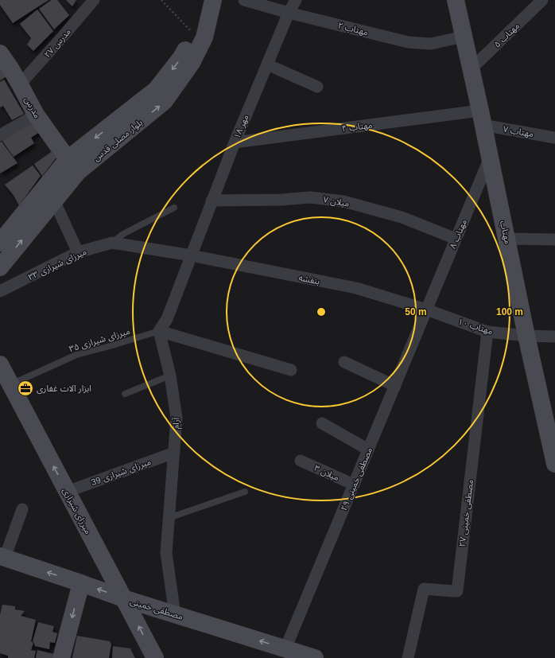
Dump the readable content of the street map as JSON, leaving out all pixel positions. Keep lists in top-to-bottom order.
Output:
{
  "streets": {
    "main road": [
      "مدرس",
      "بلوار مصلی قدس",
      "مهتاب",
      "میرزای شیرازی",
      "مصطفی خمینی"
    ],
    "street": [
      "مهتاب ۲",
      "مهتاب ۵",
      "مدرس ۲۷",
      "مهر ۱۸",
      "مهتاب ۴",
      "مهتاب ۷",
      "میلان ۷",
      "مهتاب ۸",
      "میرزای شیرازی ۳۳",
      "بنفشه",
      "مهتاب ۱۰",
      "آرام",
      "میرزای شیرازی 39",
      "میلان ۳",
      "مصطفی خمینی ۲۹",
      "مصطفی خمینی ۲۷"
    ],
    "lane": ["میرزای شیرازی ۳۵"]
  },
  "crossings": [
    ["مهتاب ۲", "مهر ۱۸"],
    ["مهتاب ۲", "مهتاب"],
    ["مهتاب ۵", "مهتاب"],
    ["مدرس ۲۷", "مدرس"],
    ["مدرس", "بلوار مصلی قدس"],
    ["مهر ۱۸", "مهتاب ۴"],
    ["مهر ۱۸", "میلان ۷"],
    ["مهر ۱۸", "میرزای شیرازی ۳۳"],
    ["مهر ۱۸", "بنفشه"],
    ["مهر ۱۸", "میرزای شیرازی ۳۵"],
    ["مهر ۱۸", "آرام"],
    ["مهتاب ۴", "مهتاب ۷"],
    ["مهتاب ۴", "مهتاب"],
    ["مهتاب ۷", "مهتاب"],
    ["میلان ۷", "مهتاب ۸"],
    ["مهتاب", "مهتاب ۸"],
    ["مهتاب", "مهتاب ۱۰"],
    ["مهتاب ۸", "بنفشه"],
    ["مهتاب ۸", "مهتاب ۱۰"],
    ["مهتاب ۸", "مصطفی خمینی ۲۹"],
    ["میرزای شیرازی ۳۳", "بنفشه"],
    ["بنفشه", "مهتاب ۱۰"],
    ["بنفشه", "مصطفی خمینی ۲۹"],
    ["مهتاب ۱۰", "مصطفی خمینی ۲۹"],
    ["مهتاب ۱۰", "مصطفی خمینی ۲۷"],
    ["میرزای شیرازی ۳۵", "آرام"],
    ["میرزای شیرازی ۳۵", "میرزای شیرازی"],
    ["آرام", "میرزای شیرازی 39"],
    ["آرام", "مصطفی خمینی"],
    ["میرزای شیرازی 39", "میرزای شیرازی"],
    ["میلان ۳", "مصطفی خمینی ۲۹"],
    ["مصطفی خمینی ۲۹", "مصطفی خمینی"],
    ["میرزای شیرازی", "مصطفی خمینی"]
  ],
  "one_way": ["میرزای شیرازی", "مصطفی خمینی"],
  "places": {
    "office": ["ابزار آلات غفاری"]
  },
  "rings": ["50 m", "100 m"]
}
